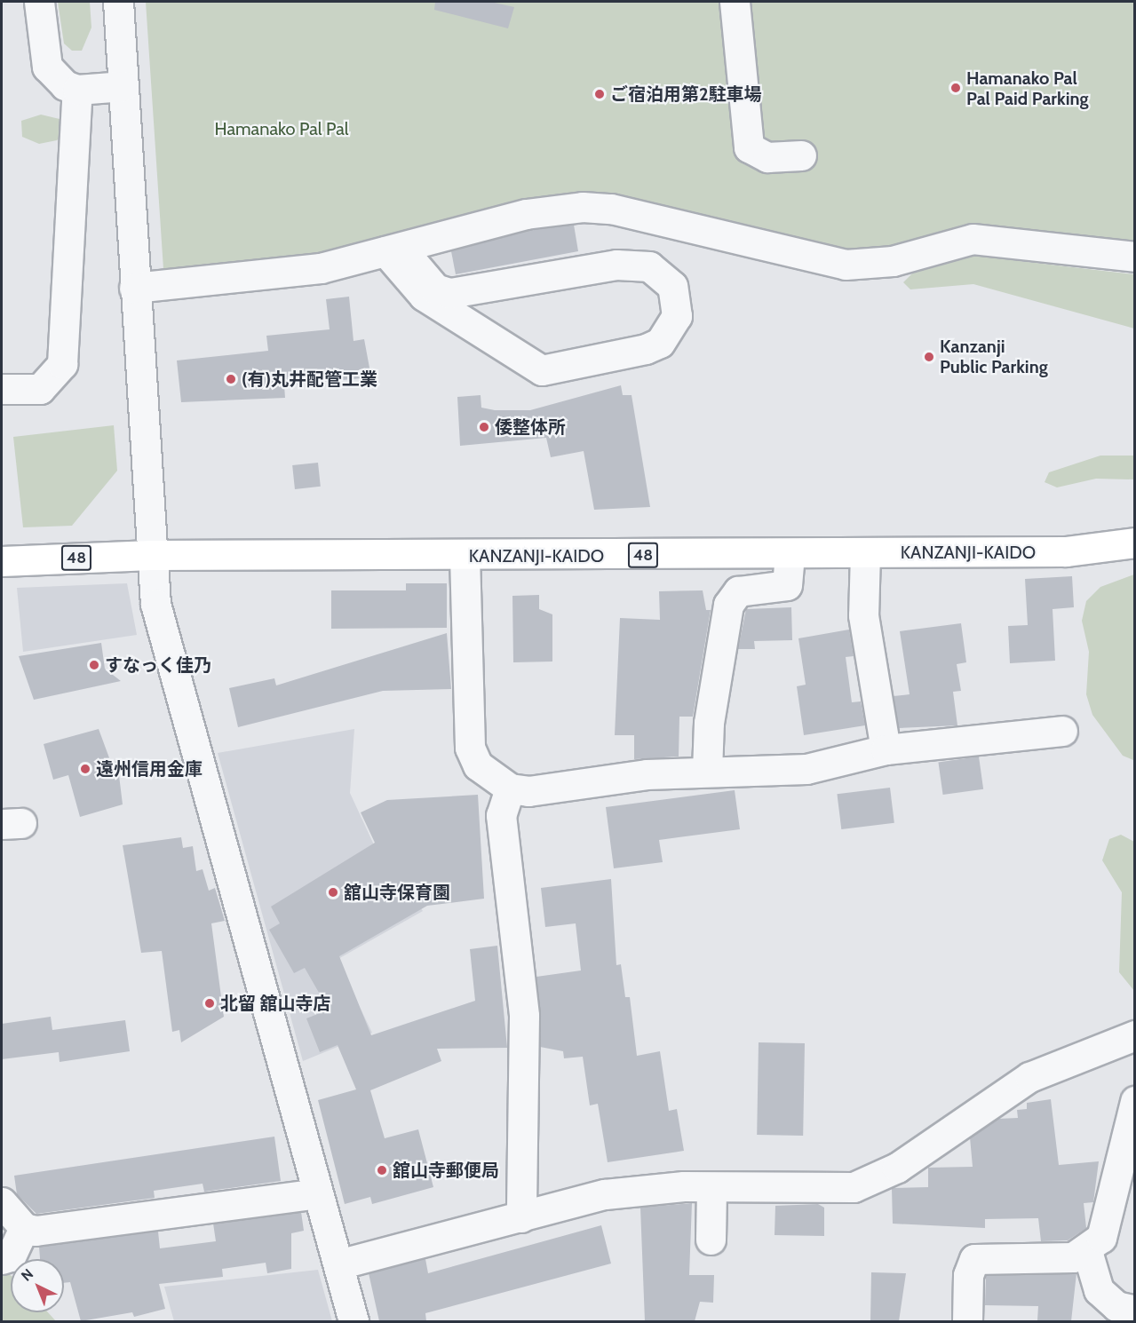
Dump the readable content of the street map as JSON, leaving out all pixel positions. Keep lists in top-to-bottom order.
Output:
{
  "streets": {
    "main road": ["KANZANJI-KAIDO", "48"]
  },
  "parks": ["Hamanako Pal Pal"],
  "places": [
    "Hamanako Pal Pal Paid Parking",
    "ご宿泊用第2駐車場",
    "Kanzanji Public Parking",
    "(有)丸井配管工業",
    "倭整体所",
    "すなっく佳乃",
    "遠州信用金庫",
    "舘山寺保育園",
    "北留 舘山寺店",
    "舘山寺郵便局"
  ],
  "north": "top left"
}
